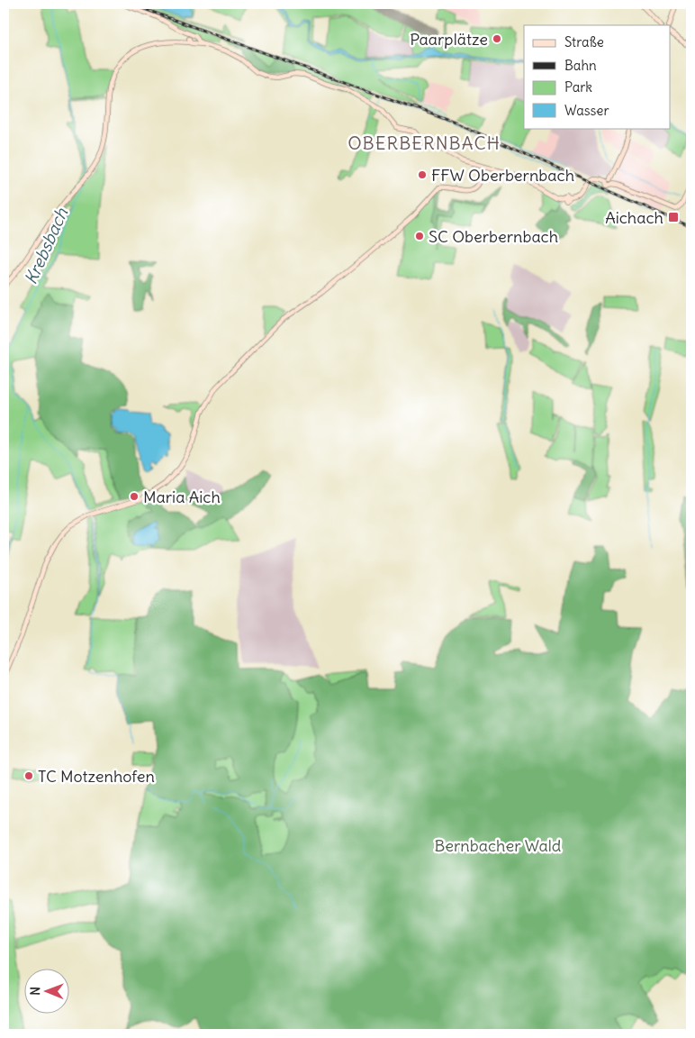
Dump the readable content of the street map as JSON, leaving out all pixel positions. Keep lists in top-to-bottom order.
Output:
{
  "districts": ["OBERBERNBACH"],
  "water": ["Krebsbach"],
  "parks": ["Bernbacher Wald"],
  "places": {
    "other": [
      "Paarplätze",
      "FFW Oberbernbach",
      "SC Oberbernbach",
      "Maria Aich",
      "TC Motzenhofen"
    ],
    "transit": ["Aichach"]
  },
  "legend": [
    "Straße",
    "Bahn",
    "Park",
    "Wasser"
  ],
  "north": "left"
}
